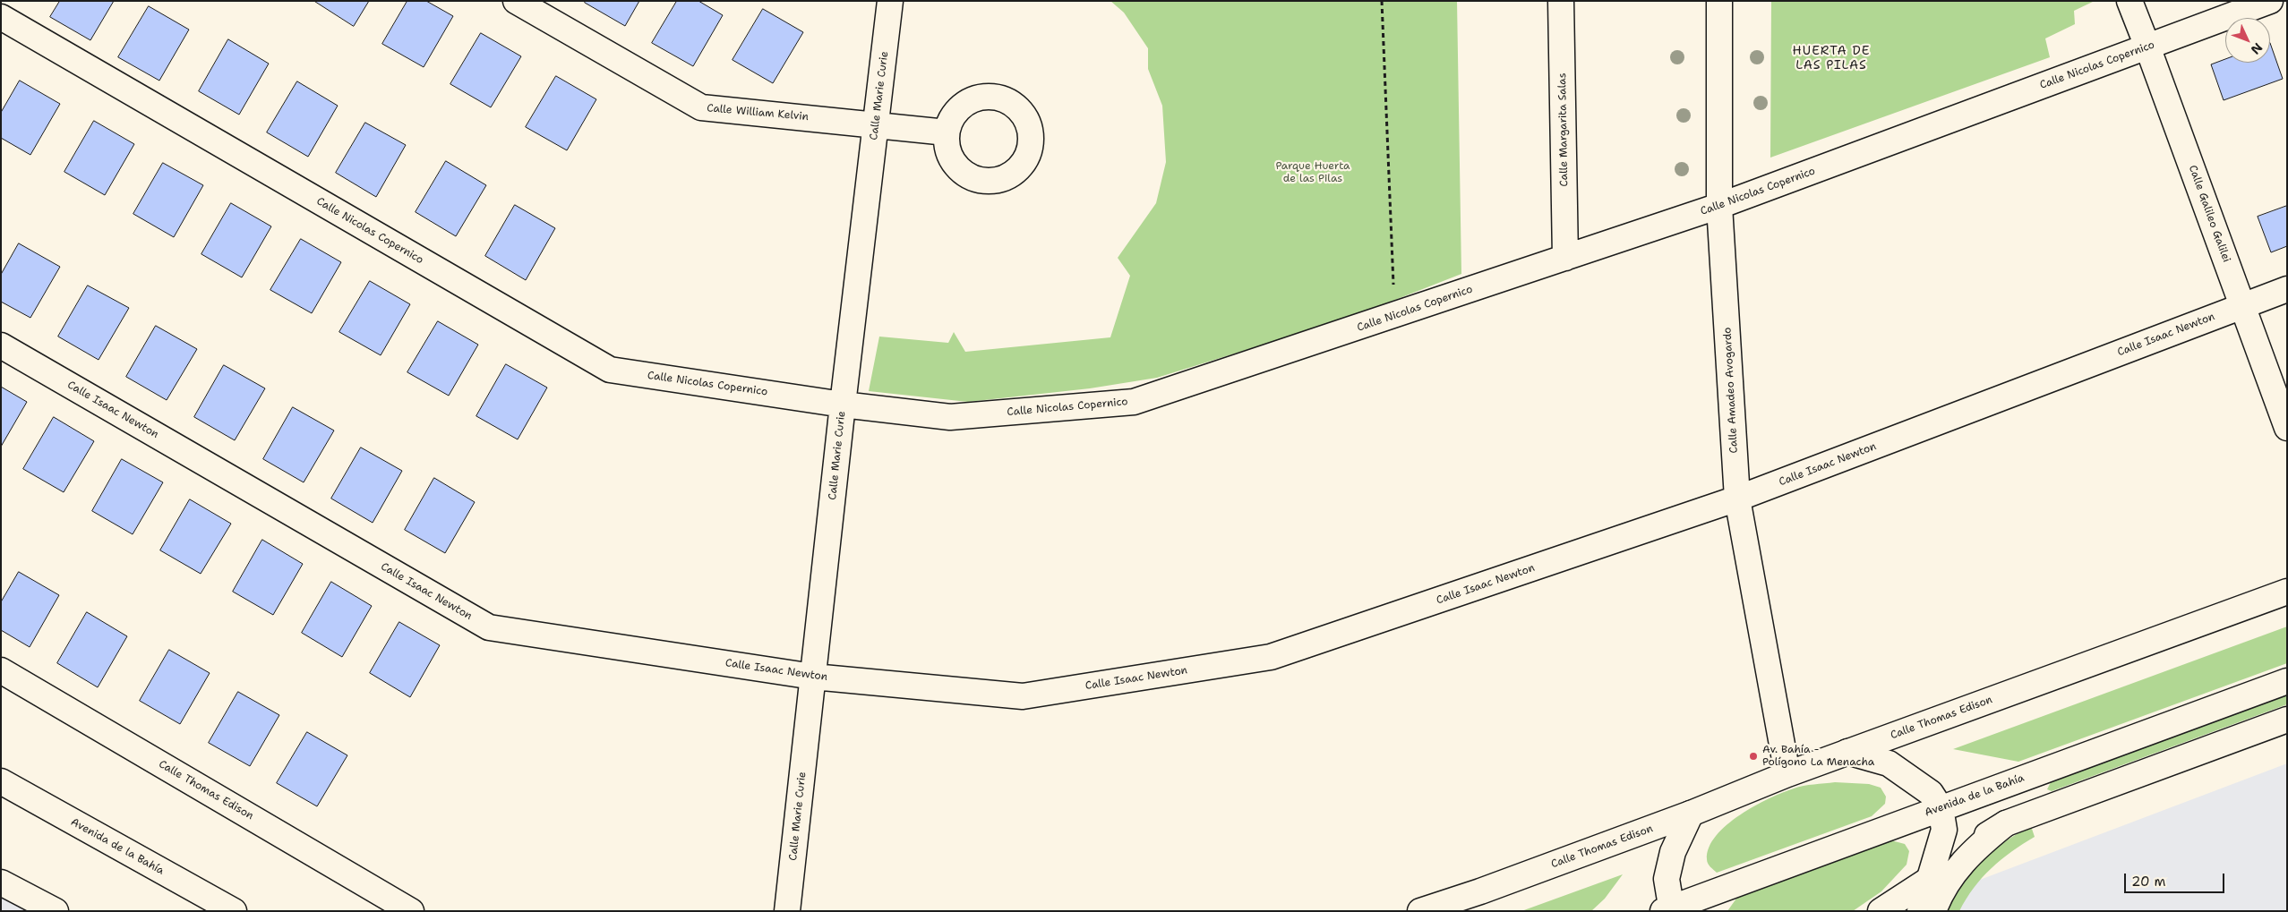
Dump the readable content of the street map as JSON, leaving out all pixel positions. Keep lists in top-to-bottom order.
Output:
{
  "streets": {
    "street": [
      "Calle Nicolas Copernico",
      "Calle Marie Curie",
      "Calle William Kelvin",
      "Calle Margarita Salas",
      "Calle Galileo Galilei",
      "Calle Isaac Newton",
      "Calle Amadeo Avogardo",
      "Calle Thomas Edison",
      "Avenida de la Bahía"
    ]
  },
  "crossings": [
    ["Calle Nicolas Copernico", "Calle Marie Curie"],
    ["Calle Nicolas Copernico", "Calle Margarita Salas"],
    ["Calle Nicolas Copernico", "Calle Galileo Galilei"],
    ["Calle Nicolas Copernico", "Calle Amadeo Avogardo"],
    ["Calle Marie Curie", "Calle William Kelvin"],
    ["Calle Marie Curie", "Calle Isaac Newton"],
    ["Calle Galileo Galilei", "Calle Isaac Newton"],
    ["Calle Isaac Newton", "Calle Amadeo Avogardo"],
    ["Calle Amadeo Avogardo", "Calle Thomas Edison"]
  ],
  "districts": ["HUERTA DE LAS PILAS"],
  "parks": ["Parque Huerta de las Pilas"],
  "places": ["Av. Bahía - Polígono La Menacha"],
  "scale_bar": "20 m",
  "north": "bottom right"
}
